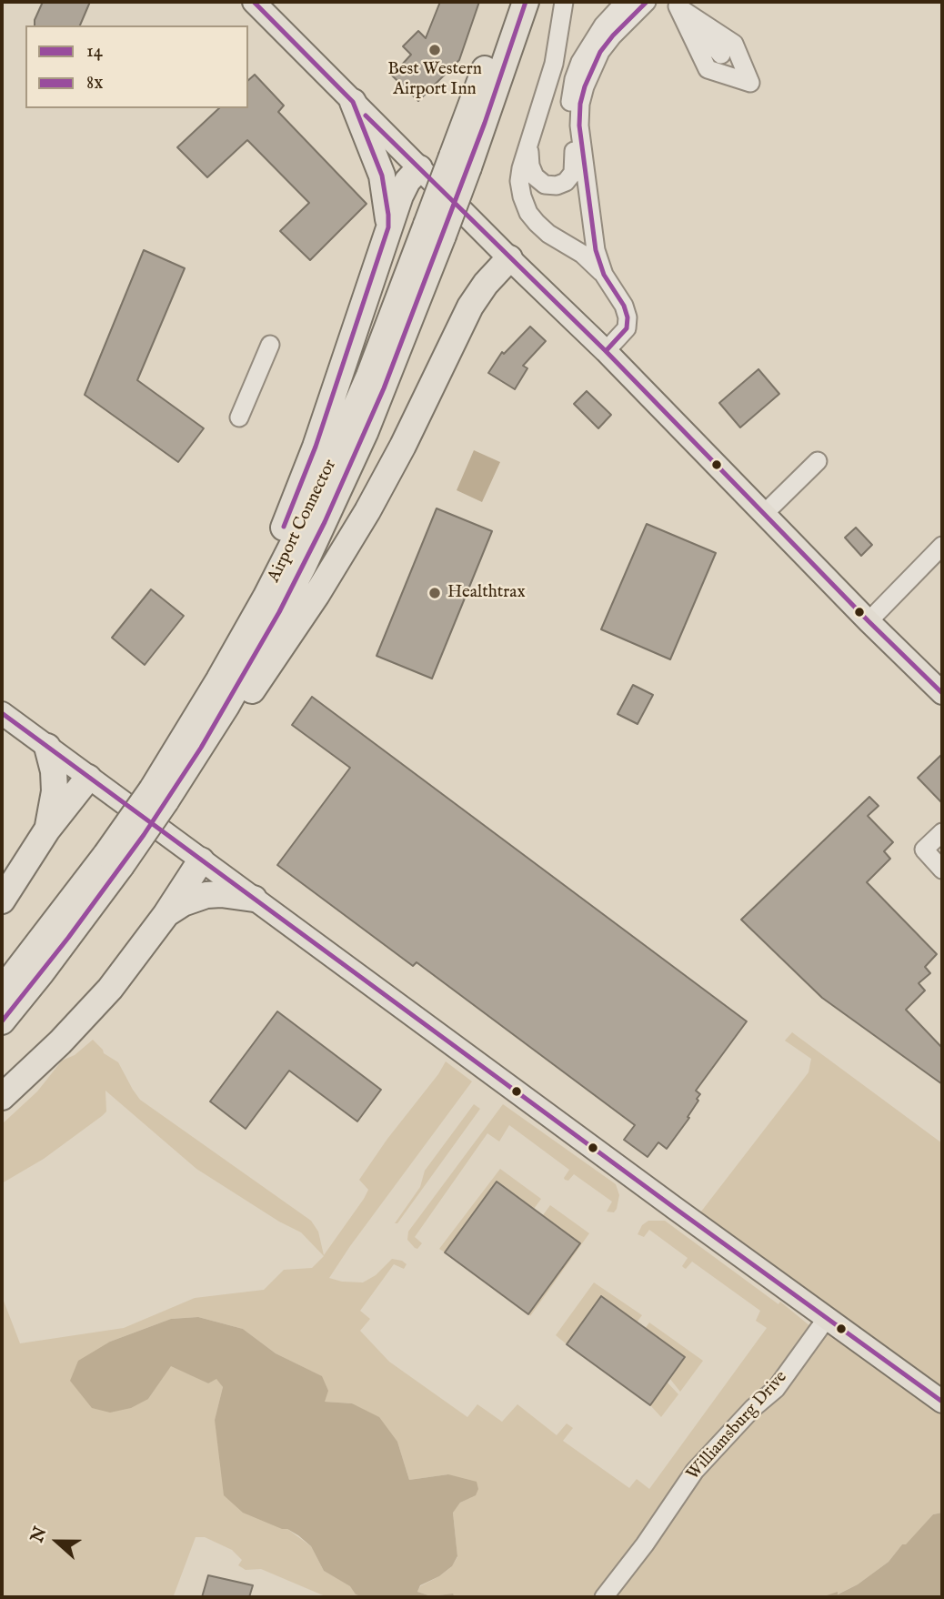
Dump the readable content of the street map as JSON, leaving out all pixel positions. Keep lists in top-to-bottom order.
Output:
{
  "streets": {
    "highway": ["Airport Connector"],
    "street": ["Williamsburg Drive"]
  },
  "places": ["Best Western Airport Inn", "Healthtrax"],
  "lines": ["transit line 14", "transit line 8x"],
  "legend": ["14", "8x"],
  "north": "left"
}
